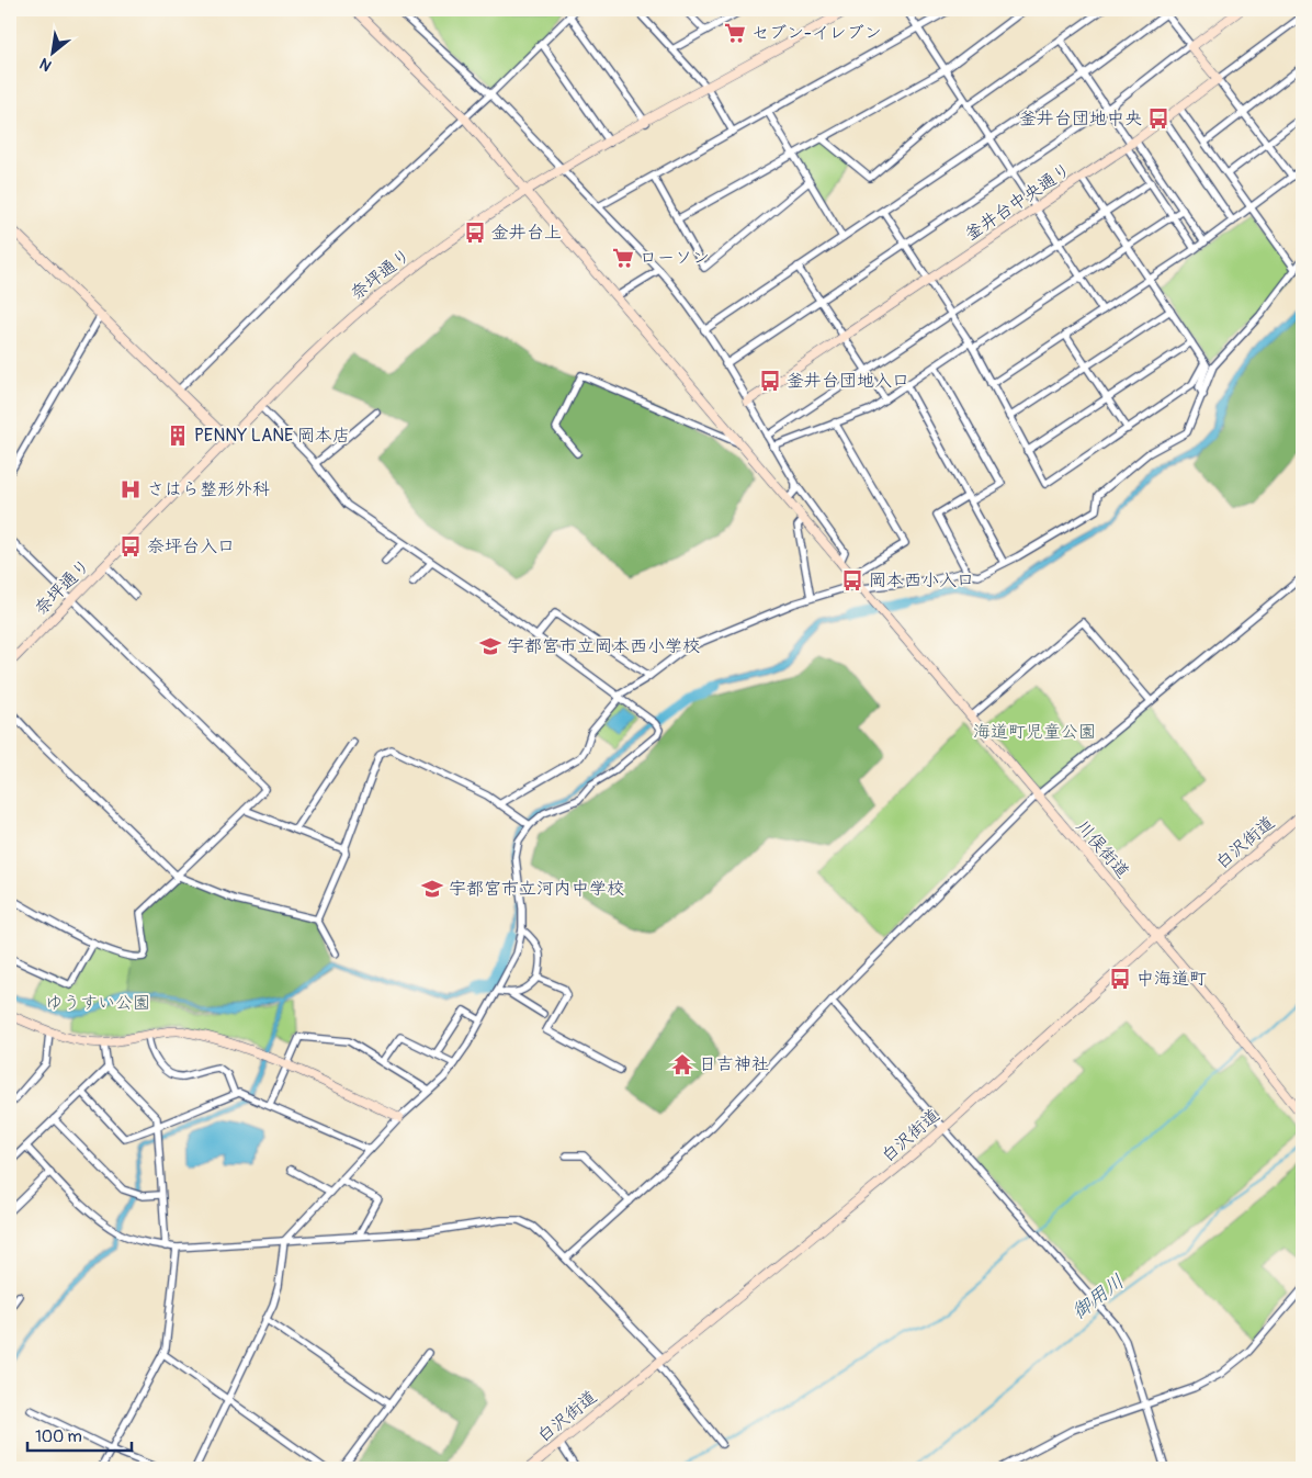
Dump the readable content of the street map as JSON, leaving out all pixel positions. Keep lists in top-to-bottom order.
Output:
{
  "streets": {
    "main road": [
      "釜井台中央通り",
      "奈坪通り",
      "白沢街道",
      "川俣街道"
    ]
  },
  "crossings": [
    ["奈坪通り", "川俣街道"],
    ["白沢街道", "川俣街道"]
  ],
  "water": ["御用川"],
  "parks": ["海道町児童公園", "ゆうすい公園"],
  "places": {
    "supermarket": ["セブン-イレブン", "ローソン"],
    "bus stop": [
      "釜井台団地中央",
      "金井台上",
      "釜井台団地入口",
      "奈坪台入口",
      "岡本西小入口",
      "中海道町"
    ],
    "building": ["PENNY LANE 岡本店"],
    "hospital": ["さはら整形外科"],
    "school or university": ["宇都宮市立岡本西小学校", "宇都宮市立河内中学校"],
    "temple": ["日吉神社"]
  },
  "scale_bar": "100 m",
  "north": "bottom left"
}
